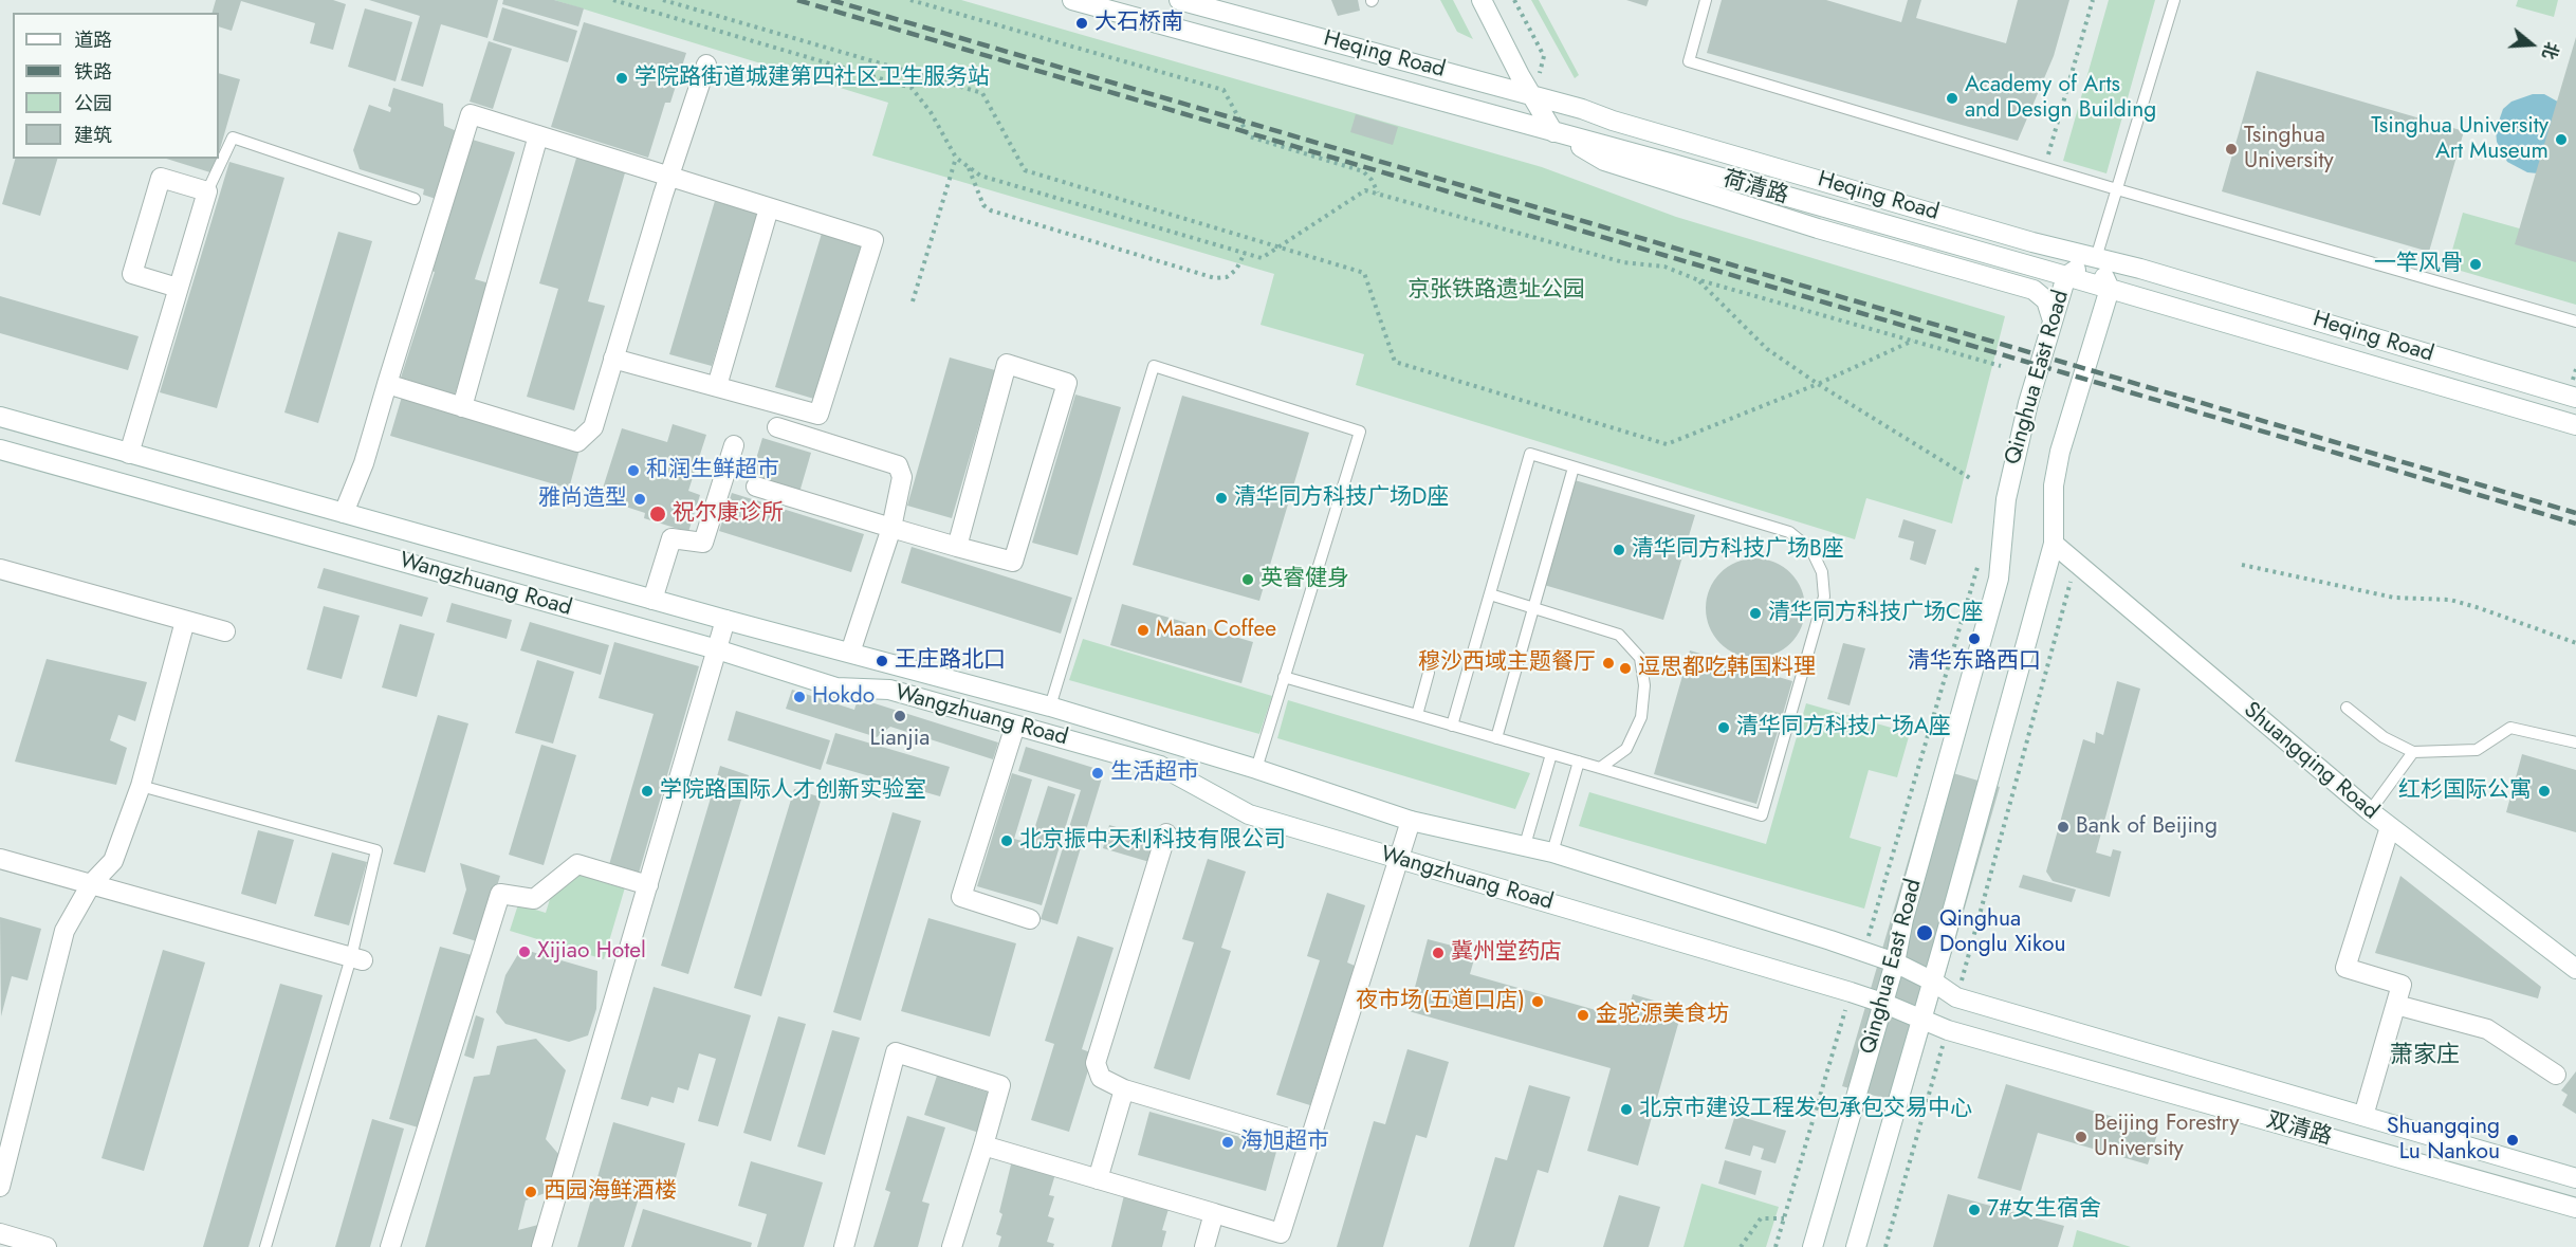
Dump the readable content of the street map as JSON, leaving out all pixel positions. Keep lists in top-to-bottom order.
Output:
{
  "streets": {
    "main road": [
      "Heqing Road",
      "荷清路",
      "Qinghua East Road",
      "Wangzhuang Road",
      "Shuangqing Road",
      "双清路"
    ]
  },
  "crossings": [
    ["Heqing Road", "荷清路"],
    ["Heqing Road", "Qinghua East Road"],
    ["荷清路", "Qinghua East Road"],
    ["Qinghua East Road", "Wangzhuang Road"],
    ["Qinghua East Road", "Shuangqing Road"],
    ["Qinghua East Road", "双清路"],
    ["Wangzhuang Road", "双清路"]
  ],
  "districts": ["萧家庄"],
  "parks": ["京张铁路遗址公园"],
  "places": [
    "大石桥南",
    "学院路街道城建第四社区卫生服务站",
    "Academy of Arts and Design Building",
    "Tsinghua University Art Museum",
    "Tsinghua University",
    "一竿风骨",
    "和润生鲜超市",
    "清华同方科技广场D座",
    "雅尚造型",
    "祝尔康诊所",
    "清华同方科技广场B座",
    "英睿健身",
    "清华同方科技广场C座",
    "Maan Coffee",
    "清华东路西口",
    "王庄路北口",
    "穆沙西域主题餐厅",
    "逗思都吃韩国料理",
    "Hokdo",
    "Lianjia",
    "清华同方科技广场A座",
    "生活超市",
    "学院路国际人才创新实验室",
    "红杉国际公寓",
    "Bank of Beijing",
    "北京振中天利科技有限公司",
    "Qinghua Donglu Xikou",
    "Xijiao Hotel",
    "冀州堂药店",
    "夜市场(五道口店)",
    "金驼源美食坊",
    "北京市建设工程发包承包交易中心",
    "Beijing Forestry University",
    "Shuangqing Lu Nankou",
    "海旭超市",
    "西园海鲜酒楼",
    "7#女生宿舍"
  ],
  "legend": [
    "道路",
    "铁路",
    "公园",
    "建筑"
  ],
  "north": "right"
}
